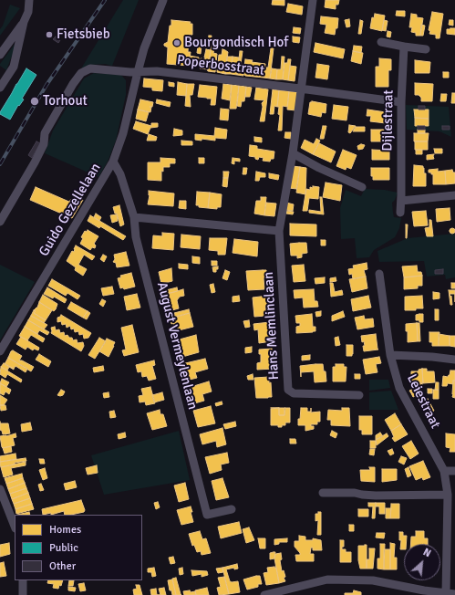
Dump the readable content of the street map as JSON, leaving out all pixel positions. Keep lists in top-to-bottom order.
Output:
{
  "streets": {
    "street": [
      "Poperbosstraat",
      "Dijlestraat",
      "Guido Gezellelaan",
      "Hans Memlinclaan",
      "August Vermeylenlaan",
      "Leiestraat"
    ]
  },
  "crossings": [
    ["Poperbosstraat", "Dijlestraat"],
    ["Poperbosstraat", "Guido Gezellelaan"],
    ["Guido Gezellelaan", "August Vermeylenlaan"]
  ],
  "places": ["Fietsbieb", "Bourgondisch Hof", "Torhout"],
  "legend": ["Homes", "Public", "Other"],
  "north": "top right"
}
